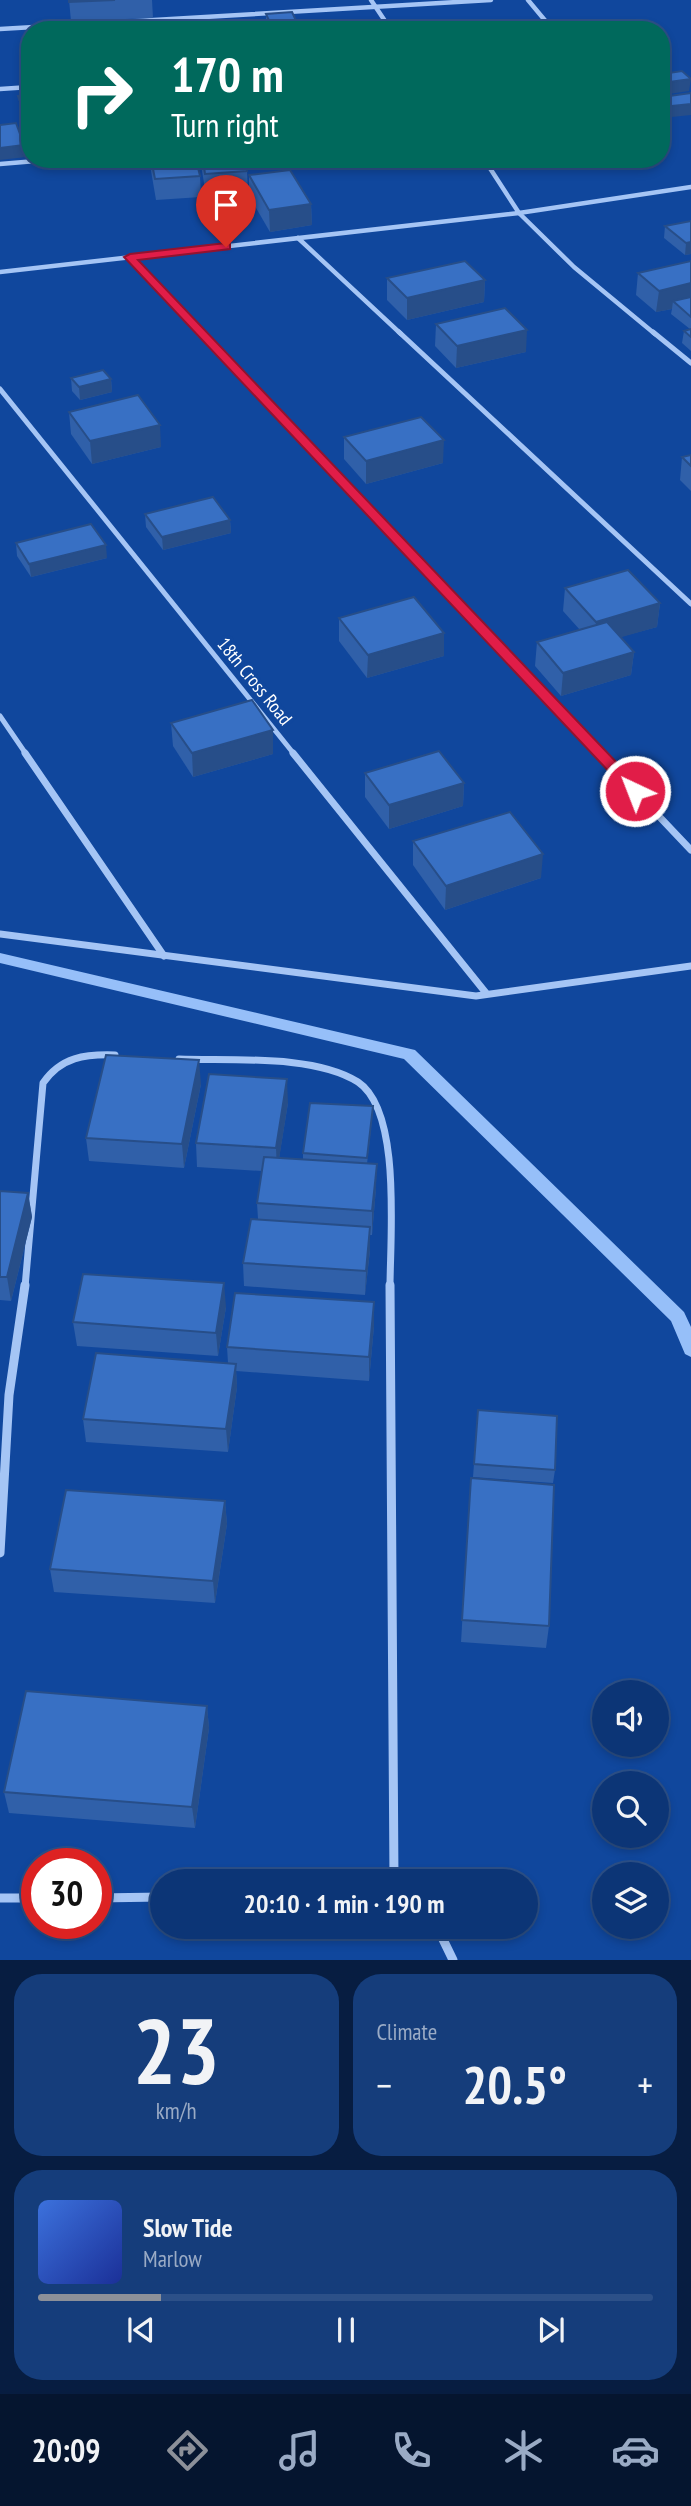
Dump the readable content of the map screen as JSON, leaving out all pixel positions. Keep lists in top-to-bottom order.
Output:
{
  "streets": {
    "street": ["18th Cross Road"]
  },
  "page": {
    "turn": ["170 m", "Turn right"],
    "limit": "30",
    "trip": "20:10 · 1 min · 190 m",
    "tile": [
      ["23", "km/h"],
      "Climate"
    ],
    "heat": ["−", "20.5°", "+"],
    "song": ["Slow Tide", "Marlow"],
    "tabs": "20:09"
  }
}
